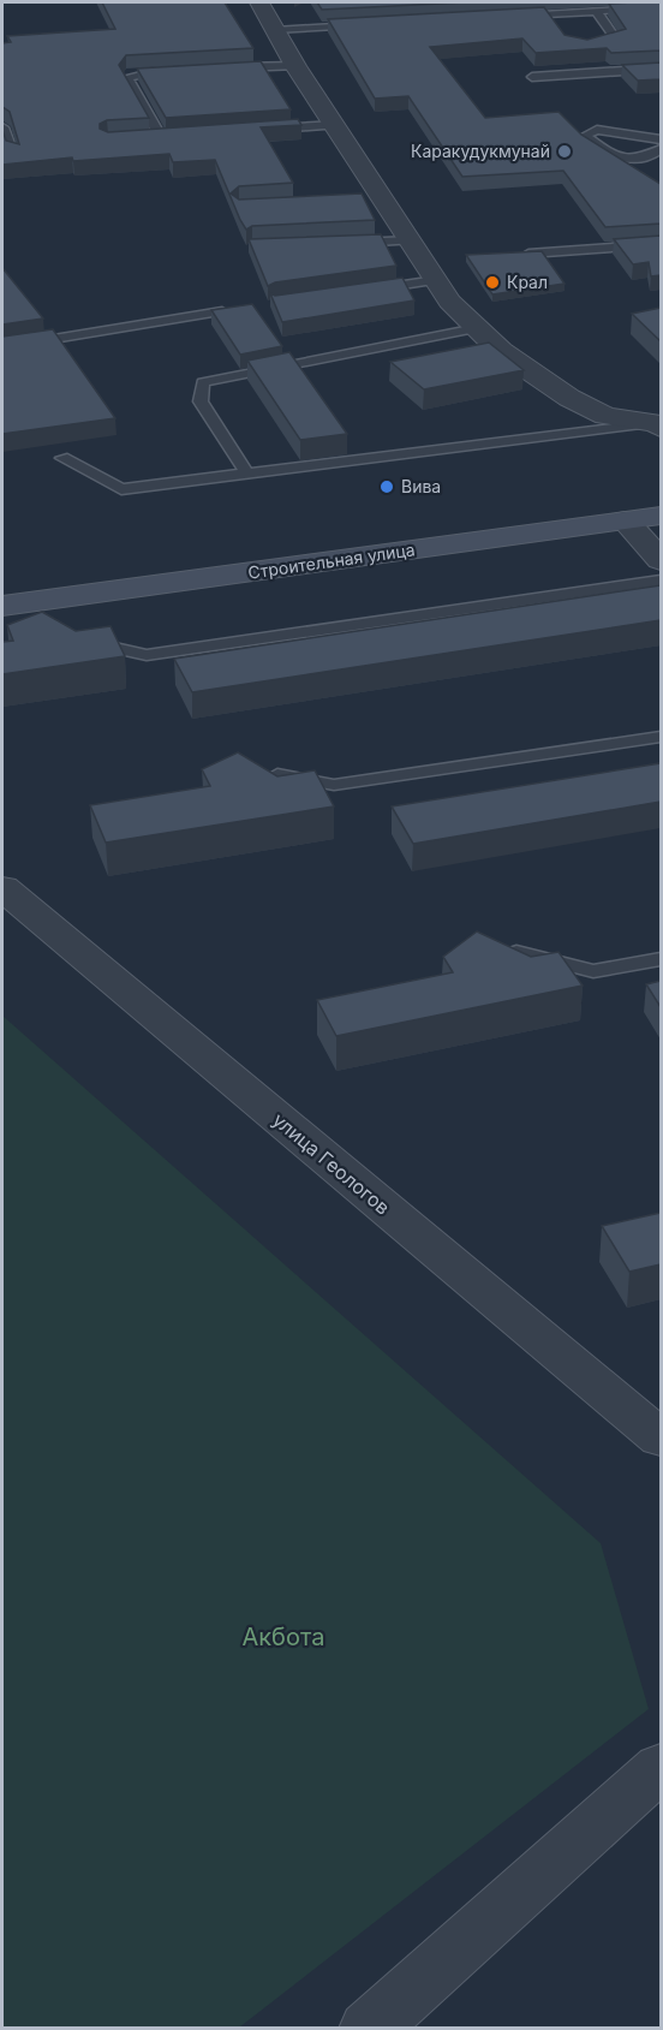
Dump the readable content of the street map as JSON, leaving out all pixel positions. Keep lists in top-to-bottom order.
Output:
{
  "streets": {
    "main road": ["Строительная улица"],
    "street": ["улица Геологов"]
  },
  "parks": ["Акбота"],
  "places": ["Каракудукмунай", "Крал", "Вива"]
}
